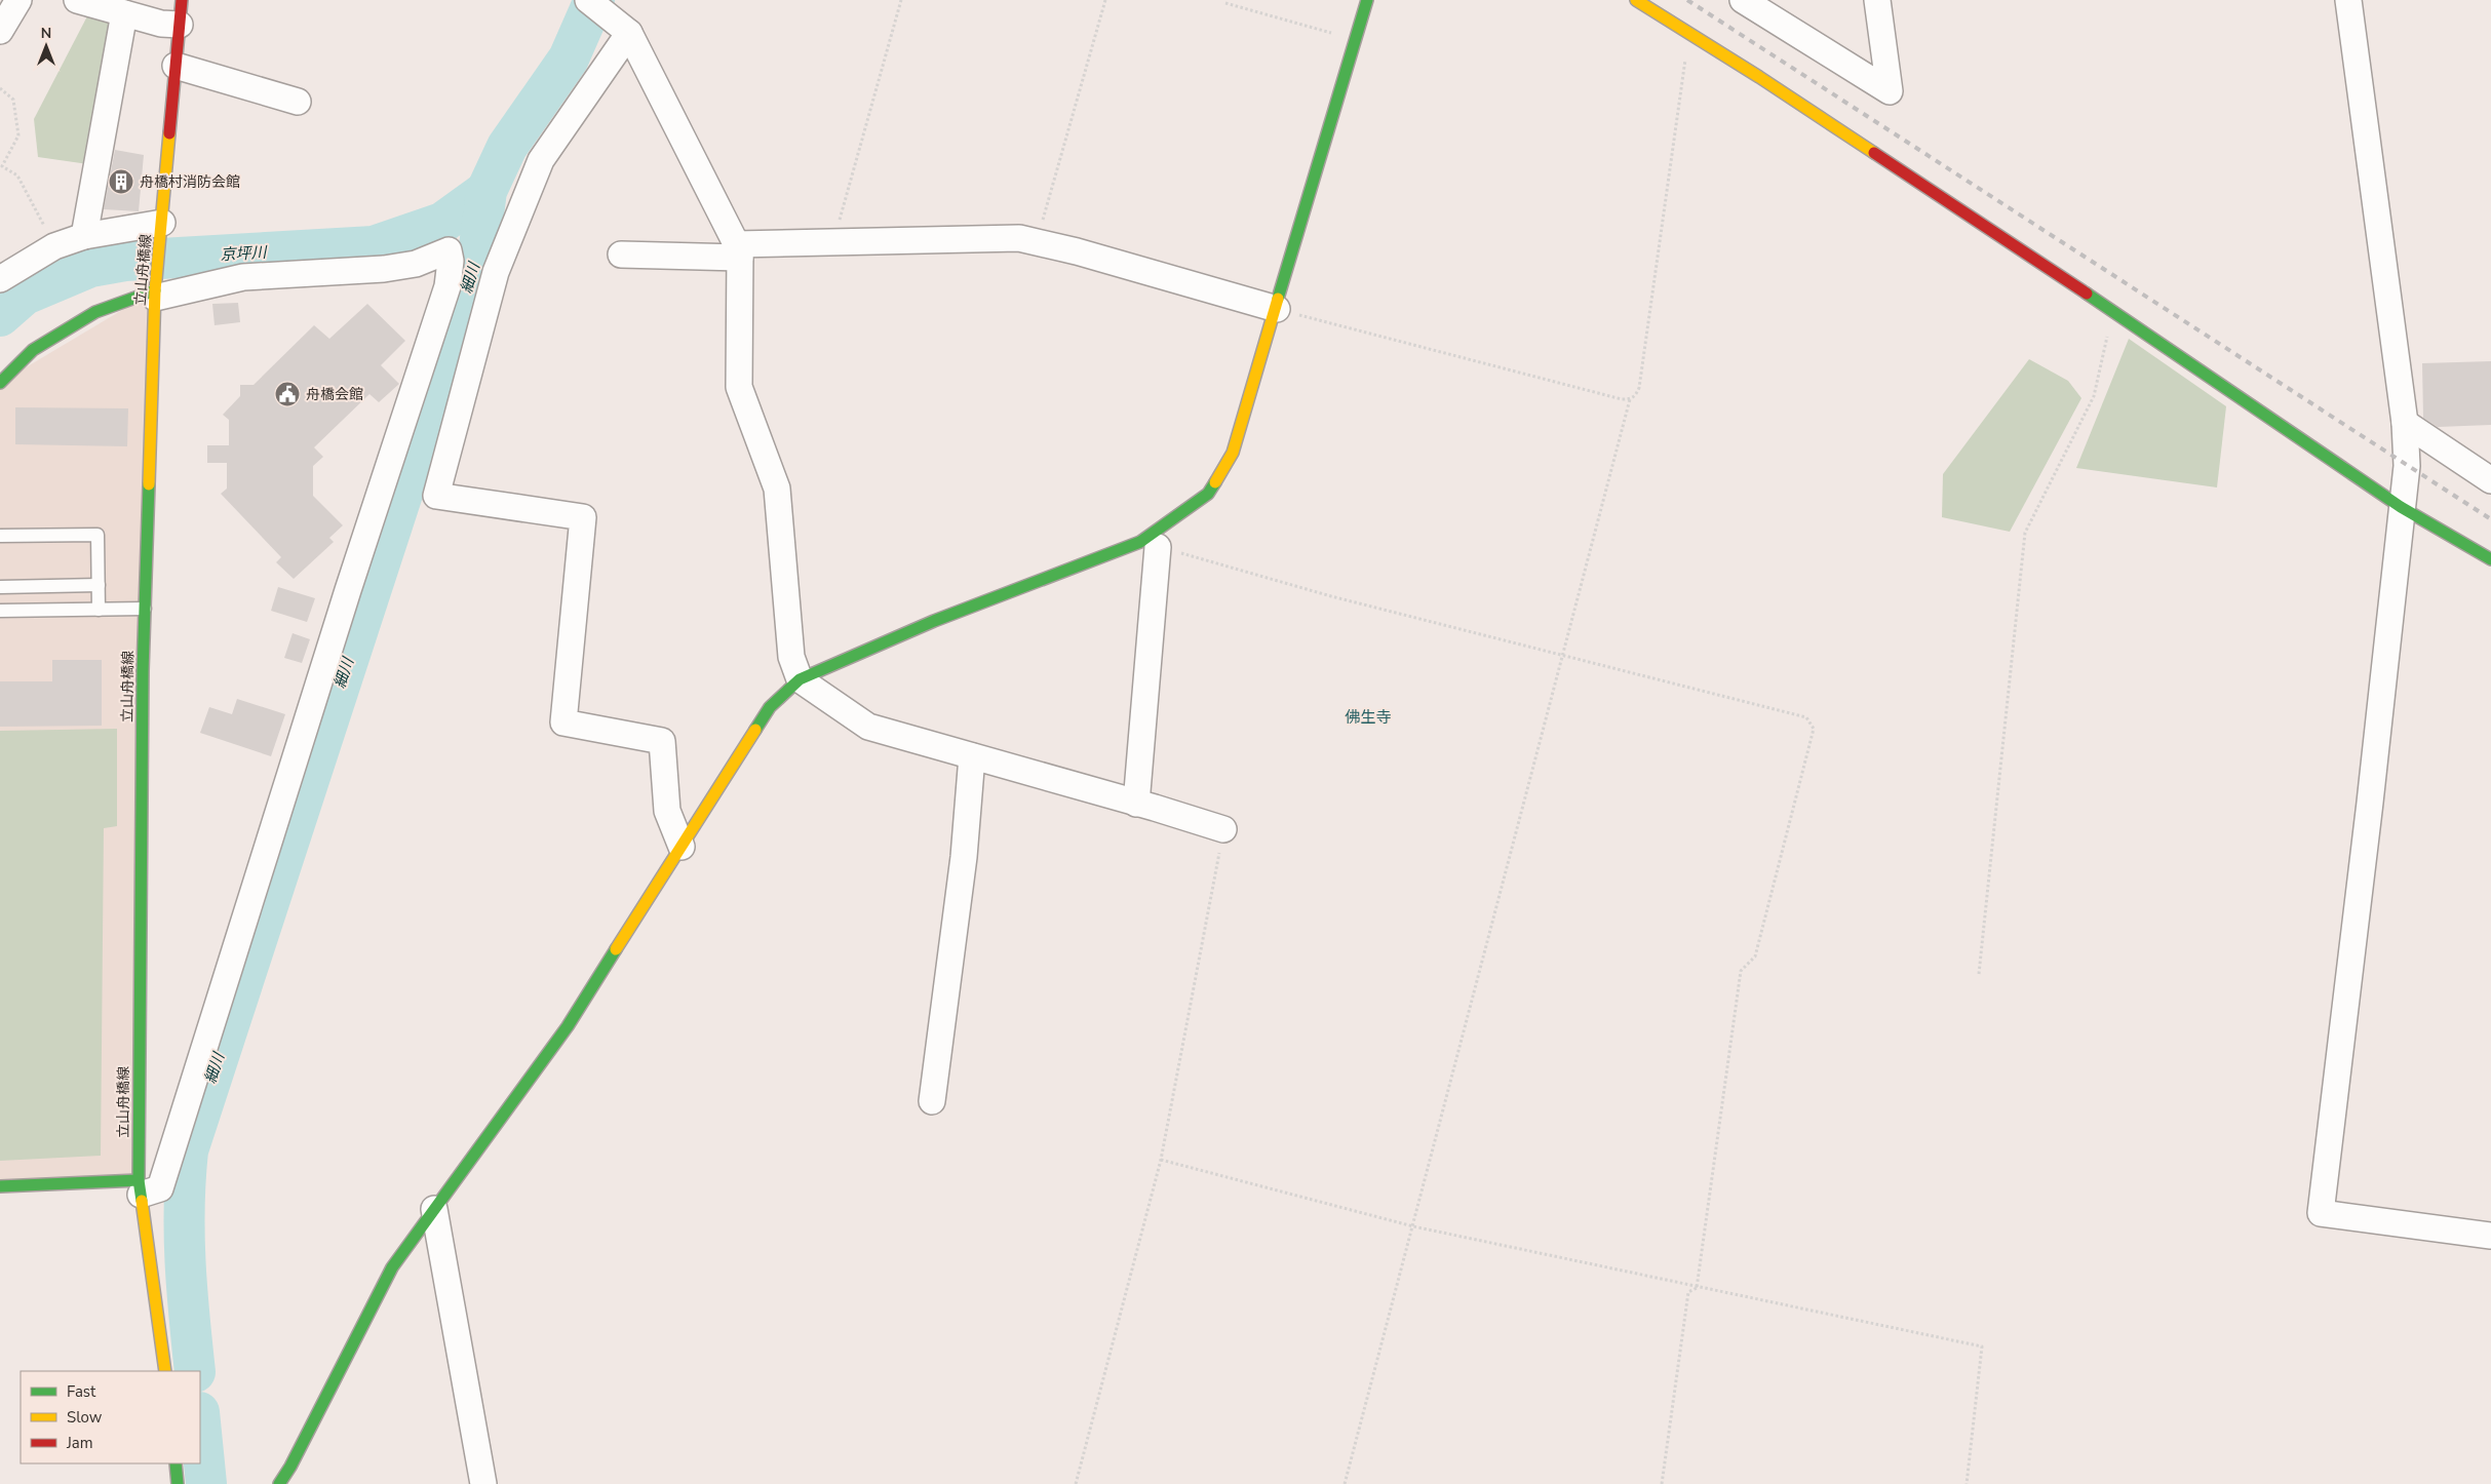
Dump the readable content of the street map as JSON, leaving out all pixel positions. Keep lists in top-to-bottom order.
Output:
{
  "streets": {
    "street": ["立山舟橋線"]
  },
  "districts": ["佛生寺"],
  "water": ["京坪川", "細川"],
  "places": {
    "building": ["舟橋村消防会館"],
    "public building": ["舟橋会館"]
  },
  "legend": ["Fast", "Slow", "Jam"],
  "north": "top"
}
